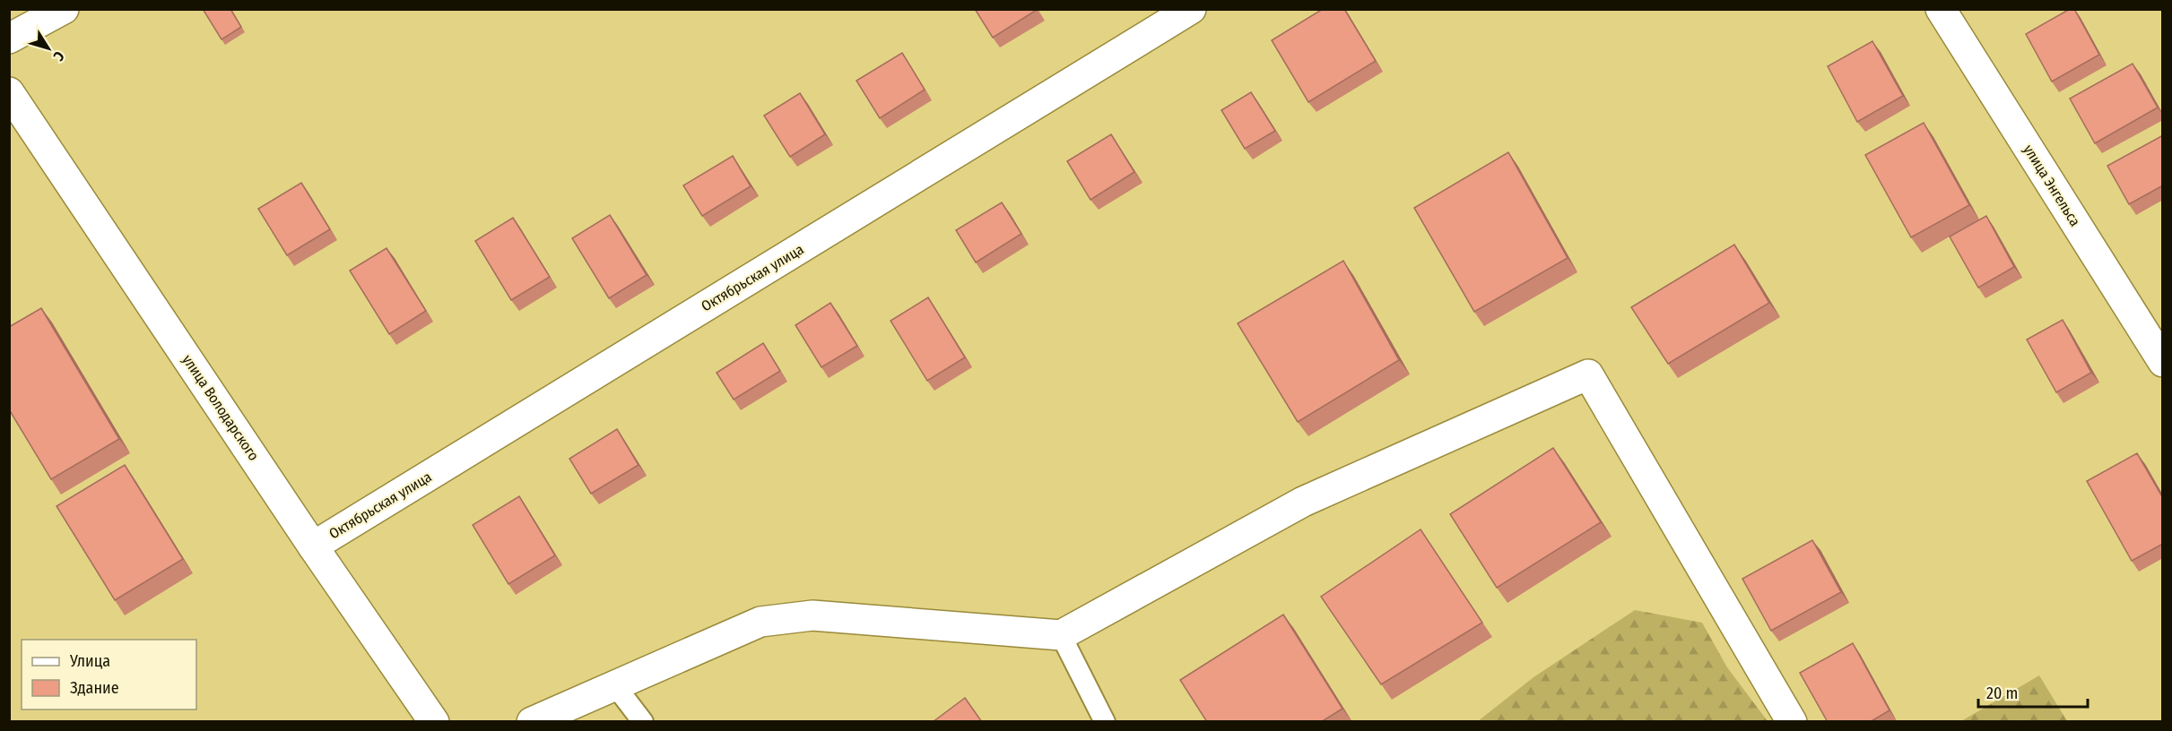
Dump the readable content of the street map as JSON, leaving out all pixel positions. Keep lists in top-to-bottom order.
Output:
{
  "streets": {
    "street": ["улица Энгельса", "Октябрьская улица", "улица Володарского"]
  },
  "crossings": [
    ["Октябрьская улица", "улица Володарского"]
  ],
  "legend": ["Улица", "Здание"],
  "scale_bar": "20 m",
  "north": "bottom right"
}
